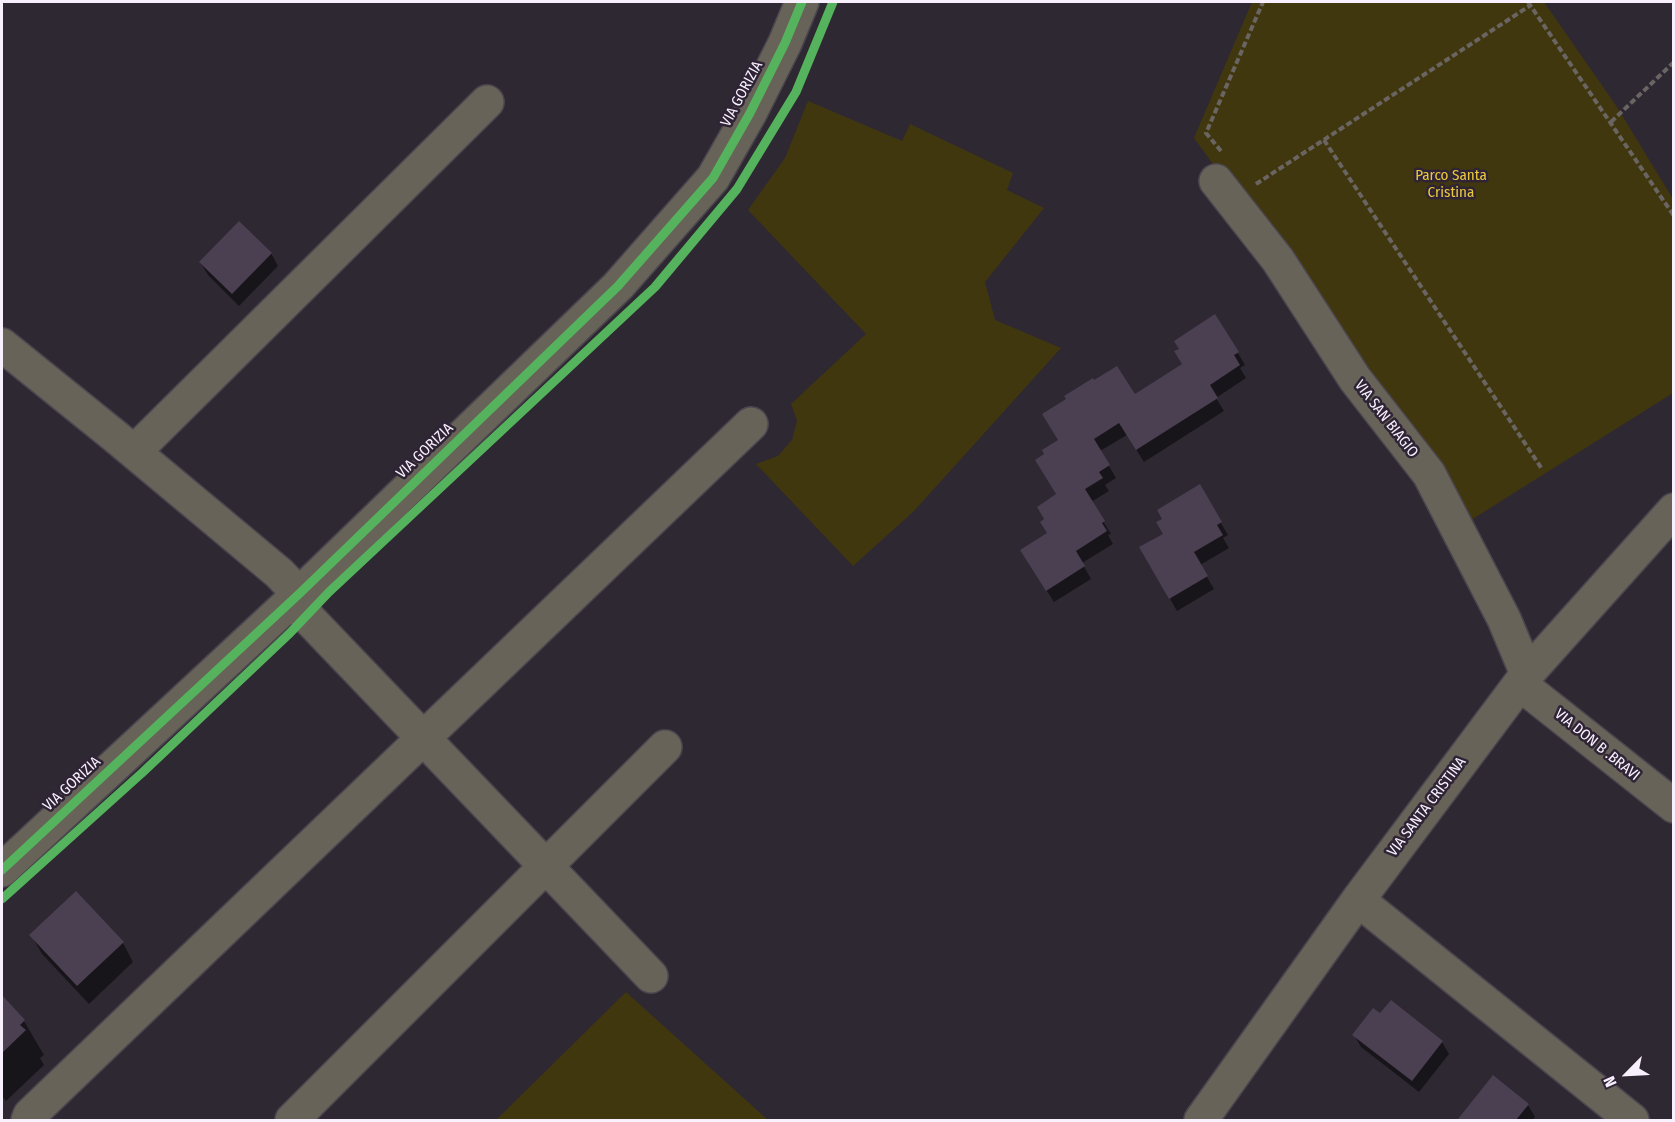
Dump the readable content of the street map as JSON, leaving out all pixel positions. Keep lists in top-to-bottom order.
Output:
{
  "streets": {
    "street": [
      "VIA GORIZIA",
      "VIA SAN BIAGIO",
      "VIA DON B .BRAVI",
      "VIA SANTA CRISTINA"
    ]
  },
  "crossings": [
    ["VIA SAN BIAGIO", "VIA DON B .BRAVI"],
    ["VIA SAN BIAGIO", "VIA SANTA CRISTINA"],
    ["VIA DON B .BRAVI", "VIA SANTA CRISTINA"]
  ],
  "parks": ["Parco Santa Cristina"],
  "north": "bottom left"
}
